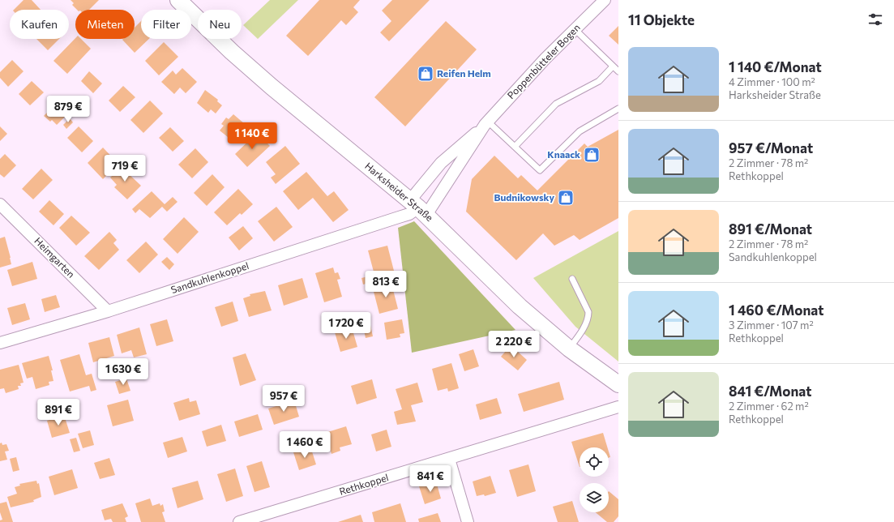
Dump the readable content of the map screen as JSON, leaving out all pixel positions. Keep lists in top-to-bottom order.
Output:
{
  "streets": {
    "main road": ["Harksheider Straße"],
    "street": [
      "Poppenbütteler Bogen",
      "Heimgarten",
      "Sandkuhlenkoppel",
      "Rethkoppel"
    ]
  },
  "crossings": [
    ["Poppenbütteler Bogen", "Harksheider Straße"],
    ["Poppenbütteler Bogen", "Sandkuhlenkoppel"],
    ["Harksheider Straße", "Sandkuhlenkoppel"],
    ["Heimgarten", "Sandkuhlenkoppel"]
  ],
  "places": {
    "shop": ["Reifen Helm", "Knaack", "Budnikowsky"]
  },
  "page": {
    "heading": "11 Objekte",
    "chip": [
      "Kaufen",
      "Mieten",
      "Filter",
      "Neu"
    ],
    "list": [
      {
        "name": "1 140 €/Monat",
        "note": "4 Zimmer · 100 m² · Harksheider Straße"
      },
      {
        "name": "957 €/Monat",
        "note": "2 Zimmer · 78 m² · Rethkoppel"
      },
      {
        "name": "891 €/Monat",
        "note": "2 Zimmer · 78 m² · Sandkuhlenkoppel"
      },
      {
        "name": "1 460 €/Monat",
        "note": "3 Zimmer · 107 m² · Rethkoppel"
      },
      {
        "name": "841 €/Monat",
        "note": "2 Zimmer · 62 m² · Rethkoppel"
      }
    ],
    "price": [
      "879 €",
      "1 140 €",
      "719 €",
      "813 €",
      "1 720 €",
      "2 220 €",
      "1 630 €",
      "957 €",
      "891 €",
      "1 460 €",
      "841 €"
    ]
  }
}
